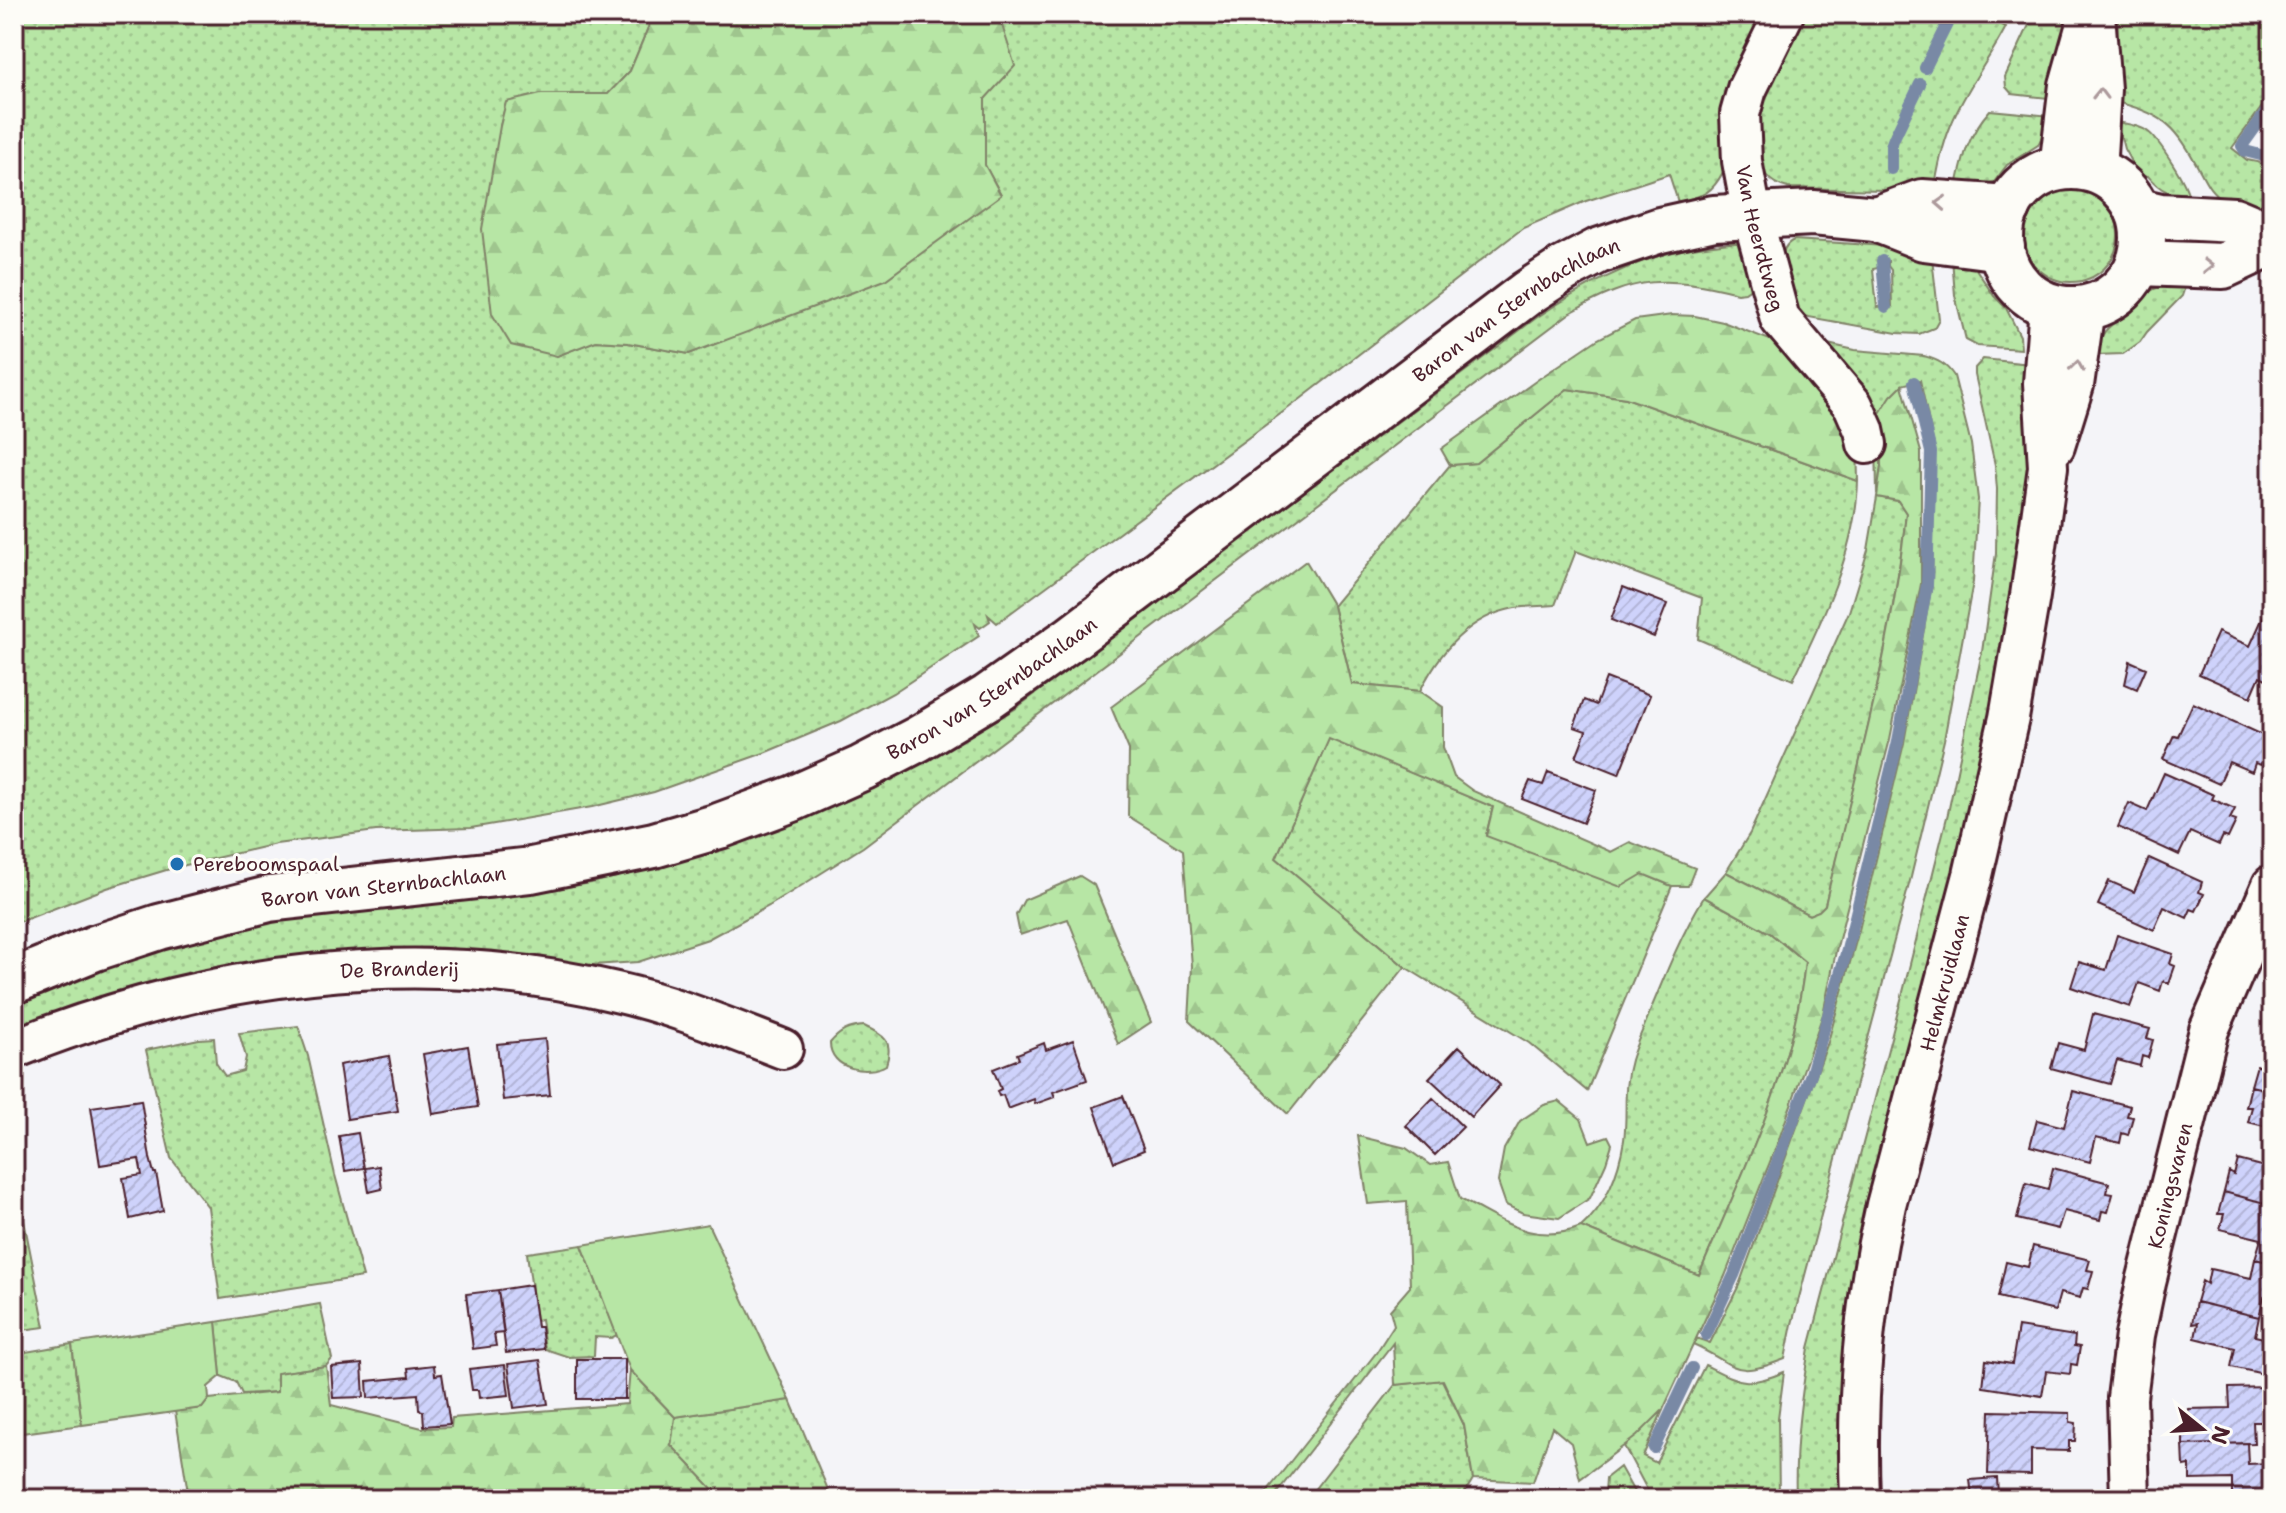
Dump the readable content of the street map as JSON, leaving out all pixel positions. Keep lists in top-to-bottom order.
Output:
{
  "streets": {
    "main road": ["Baron van Sternbachlaan"],
    "street": [
      "Van Heerdtweg",
      "De Branderij",
      "Helmkruidlaan",
      "Koningsvaren"
    ]
  },
  "crossings": [
    ["Van Heerdtweg", "Baron van Sternbachlaan"],
    ["Baron van Sternbachlaan", "Helmkruidlaan"]
  ],
  "places": ["Pereboomspaal"],
  "north": "right"
}
